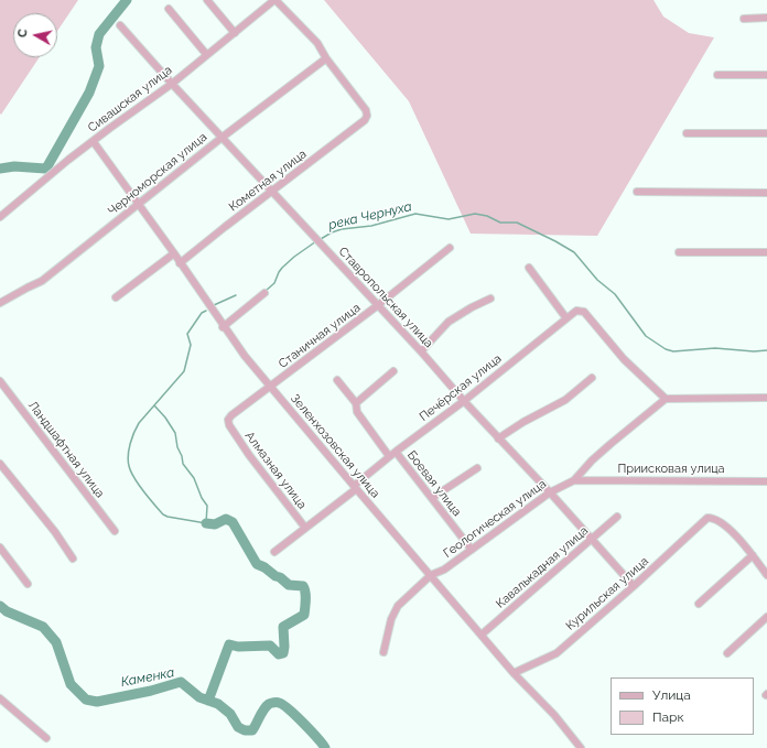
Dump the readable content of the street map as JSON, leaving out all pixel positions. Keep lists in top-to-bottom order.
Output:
{
  "streets": {
    "street": [
      "Сивашская улица",
      "Черноморская улица",
      "Кометная улица",
      "Ставропольская улица",
      "Станичная улица",
      "Печёрская улица",
      "Зеленхозовская улица",
      "Ландшафтная улица",
      "Приисковая улица",
      "Алмазная улица",
      "Боевая улица",
      "Геологическая улица",
      "Кавалькадная улица",
      "Курильская улица"
    ]
  },
  "crossings": [
    ["Сивашская улица", "Ставропольская улица"],
    ["Сивашская улица", "Зеленхозовская улица"],
    ["Черноморская улица", "Кометная улица"],
    ["Черноморская улица", "Ставропольская улица"],
    ["Черноморская улица", "Зеленхозовская улица"],
    ["Кометная улица", "Ставропольская улица"],
    ["Кометная улица", "Зеленхозовская улица"],
    ["Ставропольская улица", "Станичная улица"],
    ["Ставропольская улица", "Печёрская улица"],
    ["Ставропольская улица", "Геологическая улица"],
    ["Ставропольская улица", "Кавалькадная улица"],
    ["Ставропольская улица", "Курильская улица"],
    ["Станичная улица", "Зеленхозовская улица"],
    ["Станичная улица", "Алмазная улица"],
    ["Печёрская улица", "Зеленхозовская улица"],
    ["Печёрская улица", "Алмазная улица"],
    ["Печёрская улица", "Боевая улица"],
    ["Печёрская улица", "Геологическая улица"],
    ["Зеленхозовская улица", "Геологическая улица"],
    ["Зеленхозовская улица", "Кавалькадная улица"],
    ["Зеленхозовская улица", "Курильская улица"],
    ["Приисковая улица", "Геологическая улица"],
    ["Боевая улица", "Геологическая улица"]
  ],
  "water": ["река Чернуха", "Каменка"],
  "legend": ["Улица", "Парк"],
  "north": "left"
}
